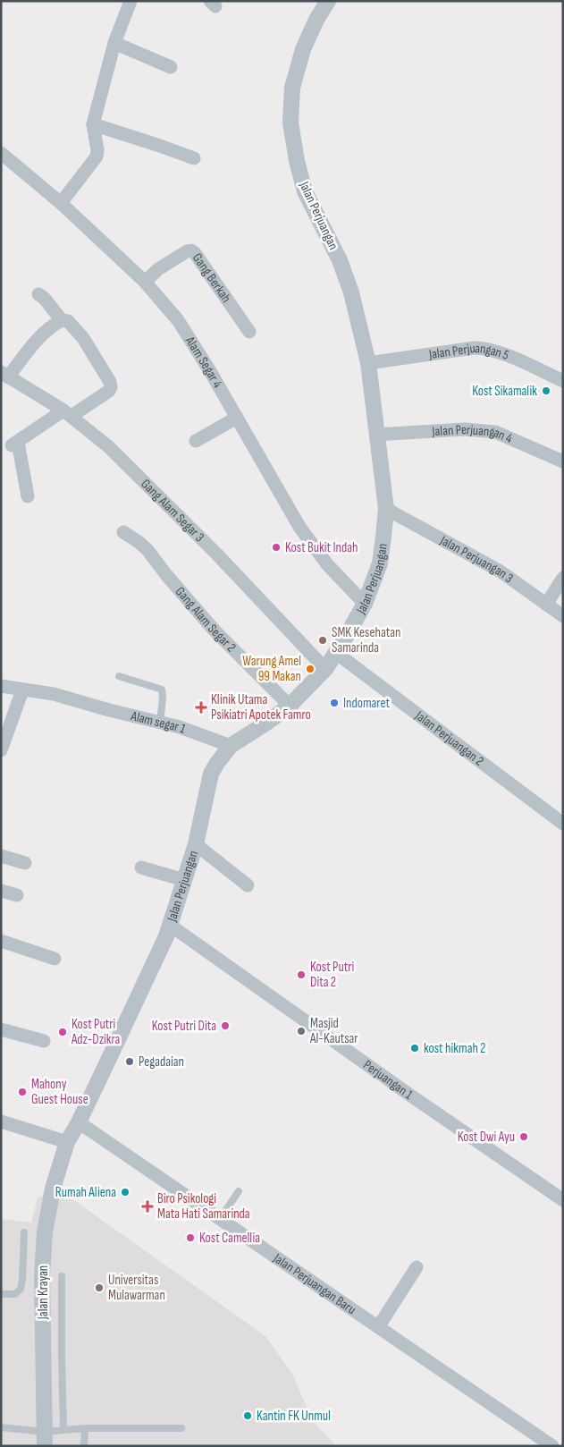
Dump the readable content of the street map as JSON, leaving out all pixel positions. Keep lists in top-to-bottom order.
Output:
{
  "streets": {
    "street": [
      "Jalan Perjuangan",
      "Gang Berkah",
      "Jalan Perjuangan 5",
      "Alam Segar 4",
      "Jalan Perjuangan 4",
      "Gang Alam Segar 3",
      "Jalan Perjuangan 3",
      "Gang Alam Segar 2",
      "Alam segar 1",
      "Jalan Perjuangan 2",
      "Perjuangan 1",
      "Jalan Perjuangan Baru",
      "Jalan Krayan"
    ]
  },
  "crossings": [
    ["Jalan Perjuangan", "Jalan Perjuangan 5"],
    ["Jalan Perjuangan", "Alam Segar 4"],
    ["Jalan Perjuangan", "Jalan Perjuangan 4"],
    ["Jalan Perjuangan", "Gang Alam Segar 3"],
    ["Jalan Perjuangan", "Jalan Perjuangan 3"],
    ["Jalan Perjuangan", "Gang Alam Segar 2"],
    ["Jalan Perjuangan", "Alam segar 1"],
    ["Jalan Perjuangan", "Jalan Perjuangan 2"],
    ["Jalan Perjuangan", "Perjuangan 1"],
    ["Jalan Perjuangan", "Jalan Perjuangan Baru"],
    ["Jalan Perjuangan", "Jalan Krayan"],
    ["Gang Berkah", "Alam Segar 4"]
  ],
  "places": {
    "other": [
      "Kost Sikamalik",
      "Kost Bukit Indah",
      "SMK Kesehatan Samarinda",
      "Warung Amel 99 Makan",
      "Indomaret",
      "Kost Putri Dita 2",
      "Kost Putri Dita",
      "Masjid Al-Kautsar",
      "Kost Putri Adz-Dzikra",
      "kost hikmah 2",
      "Pegadaian",
      "Mahony Guest House",
      "Kost Dwi Ayu",
      "Rumah Aliena",
      "Kost Camellia",
      "Universitas Mulawarman",
      "Kantin FK Unmul"
    ],
    "health": ["Klinik Utama Psikiatri Apotek Famro", "Biro Psikologi Mata Hati Samarinda"]
  }
}
